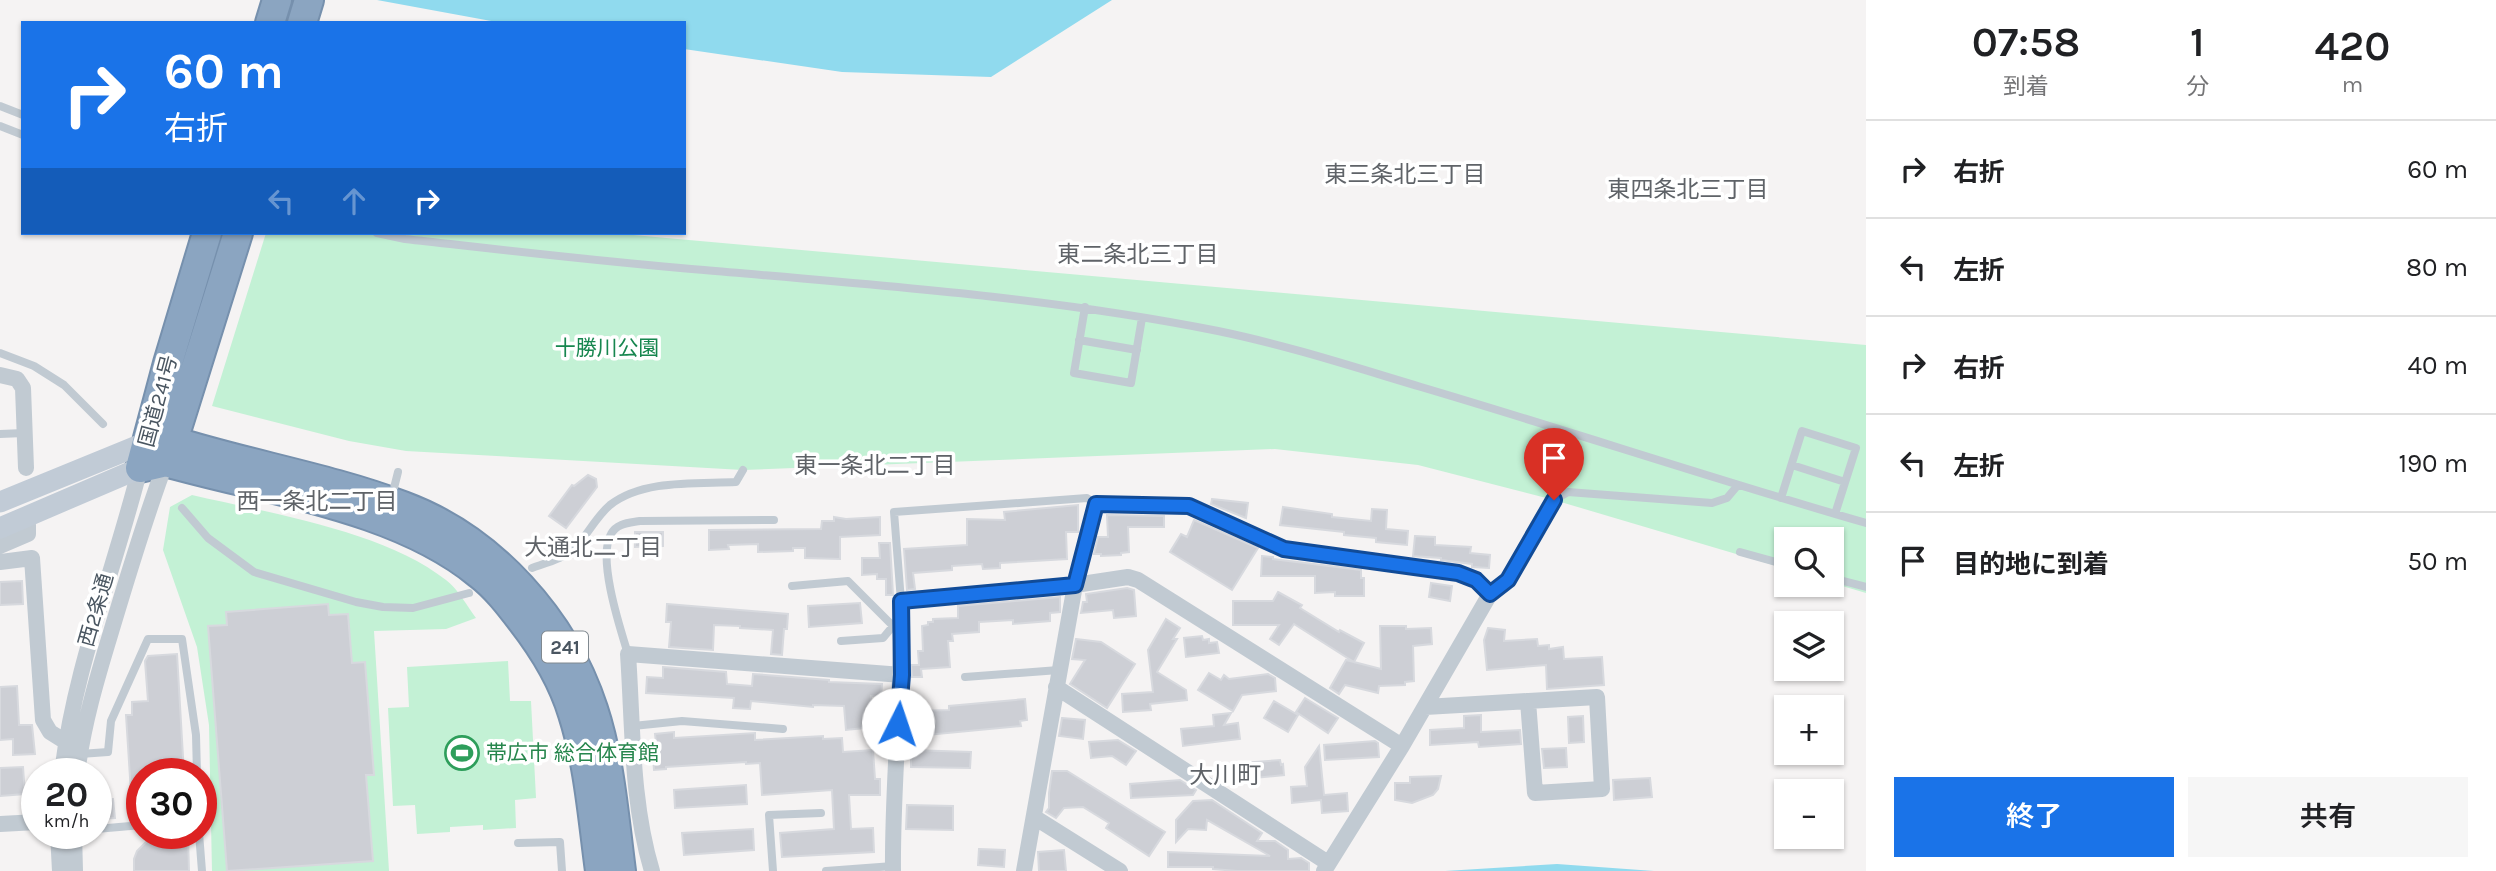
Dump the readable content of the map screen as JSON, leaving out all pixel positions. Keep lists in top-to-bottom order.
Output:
{
  "streets": {
    "highway": ["国道241号", "241"],
    "street": ["西2条通"]
  },
  "crossings": [
    ["国道241号", "西2条通"]
  ],
  "districts": [
    "東三条北三丁目",
    "東四条北三丁目",
    "東二条北三丁目",
    "東一条北二丁目",
    "西一条北二丁目",
    "大通北二丁目",
    "大川町"
  ],
  "parks": ["十勝川公園"],
  "places": {
    "sports": ["帯広市 総合体育館"]
  },
  "page": {
    "eta": [
      "07:58",
      "到着",
      "1",
      "分",
      "420",
      "m"
    ],
    "turn": ["60 m", "右折"],
    "list": [
      {
        "name": "右折",
        "value": "60 m"
      },
      {
        "name": "左折",
        "value": "80 m"
      },
      {
        "name": "右折",
        "value": "40 m"
      },
      {
        "name": "左折",
        "value": "190 m"
      },
      {
        "name": "目的地に到着",
        "value": "50 m"
      }
    ],
    "map_buttons": ["+", "−"],
    "speed": "20 km/h",
    "limit": "30",
    "buttons": ["終了", "共有"]
  }
}
